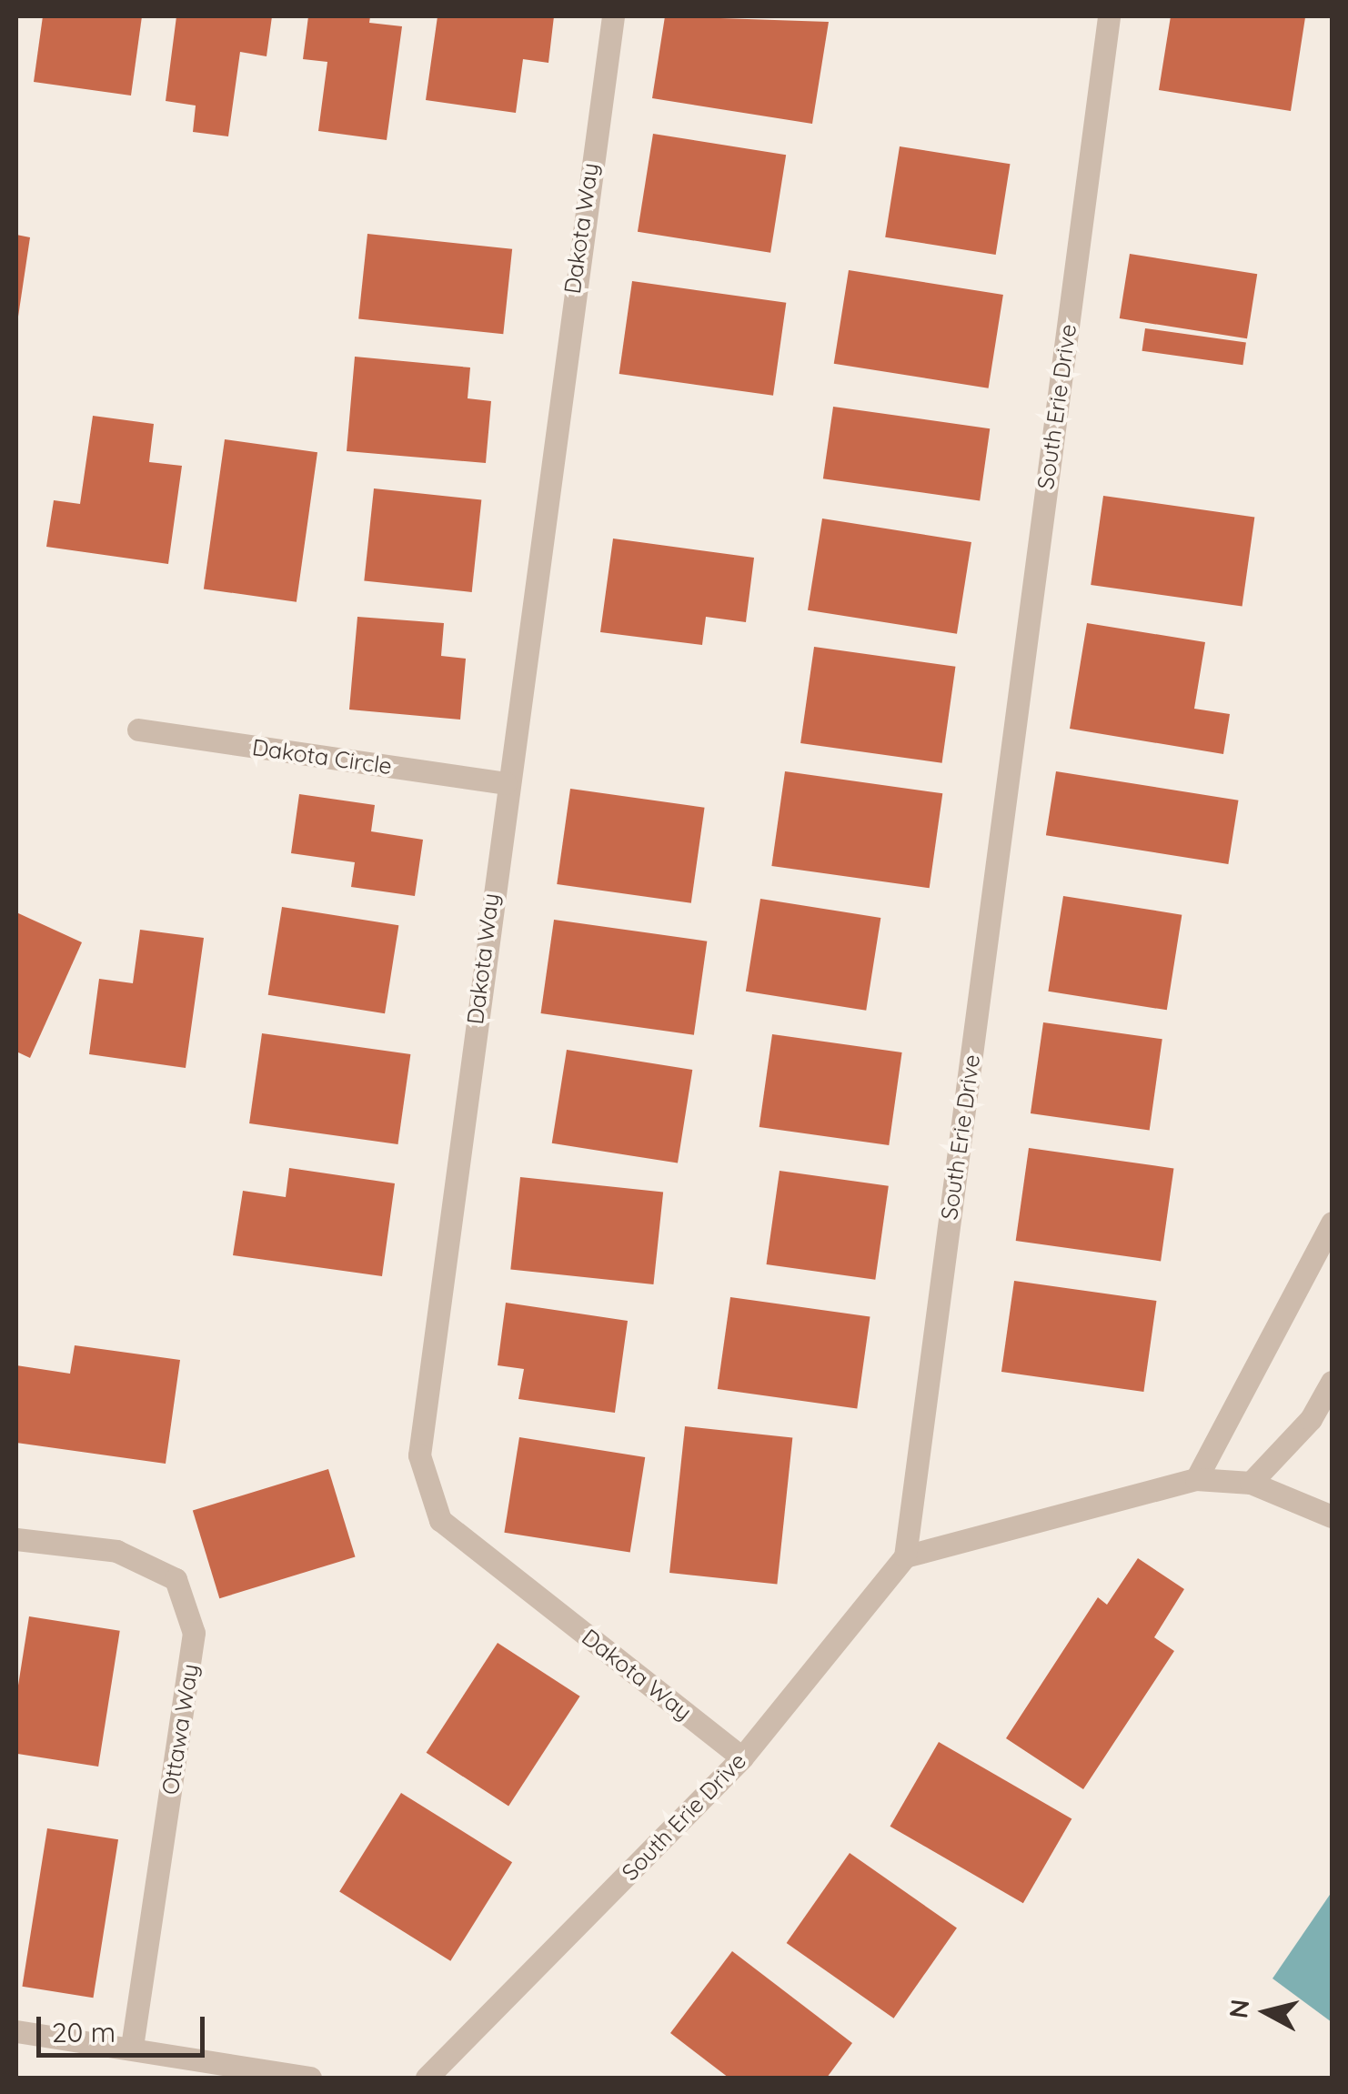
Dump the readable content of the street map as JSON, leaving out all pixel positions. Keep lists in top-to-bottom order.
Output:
{
  "streets": {
    "street": [
      "Dakota Way",
      "South Erie Drive",
      "Dakota Circle",
      "Ottawa Way"
    ]
  },
  "crossings": [
    ["Dakota Way", "South Erie Drive"],
    ["Dakota Way", "Dakota Circle"]
  ],
  "scale_bar": "20 m",
  "north": "left"
}
